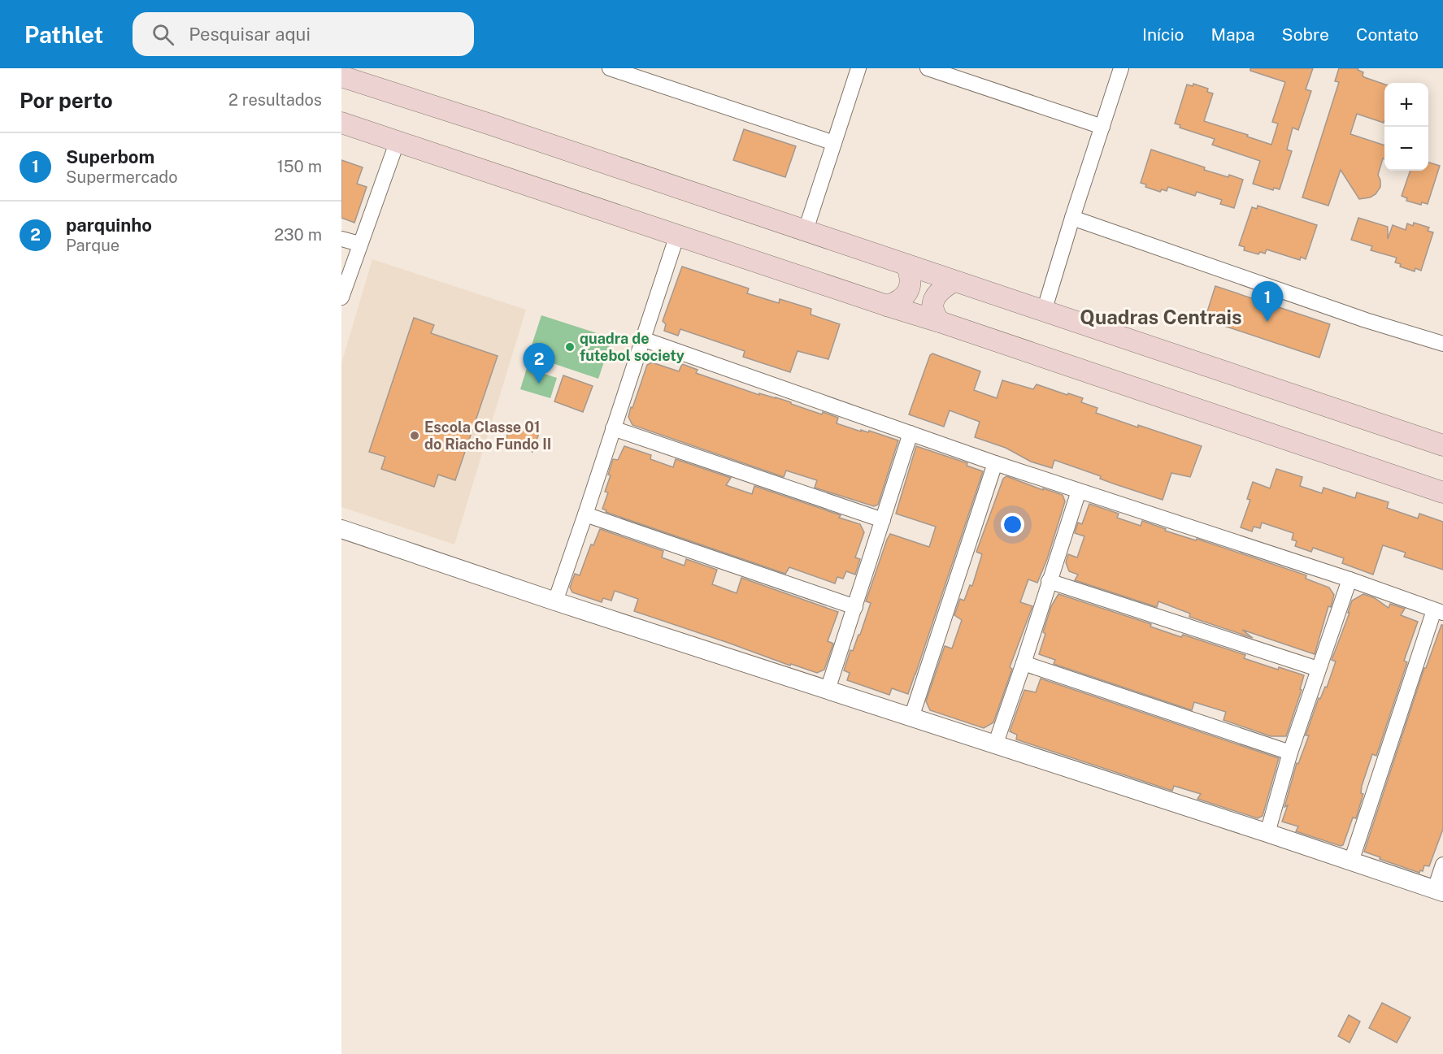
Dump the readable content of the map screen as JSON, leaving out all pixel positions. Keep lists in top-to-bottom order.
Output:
{
  "districts": ["Quadras Centrais"],
  "places": ["quadra de futebol society", "Escola Classe 01 do Riacho Fundo II"],
  "page": {
    "header": "Pathlet",
    "search": "Pesquisar aqui",
    "nav": [
      "Início",
      "Mapa",
      "Sobre",
      "Contato"
    ],
    "heading": ["Por perto", "2 resultados"],
    "map_buttons": ["+", "−"],
    "list": [
      {
        "mark": "1",
        "name": "Superbom",
        "note": "Supermercado",
        "value": "150 m"
      },
      {
        "mark": "2",
        "name": "parquinho",
        "note": "Parque",
        "value": "230 m"
      }
    ],
    "pins": ["1", "2"]
  }
}
